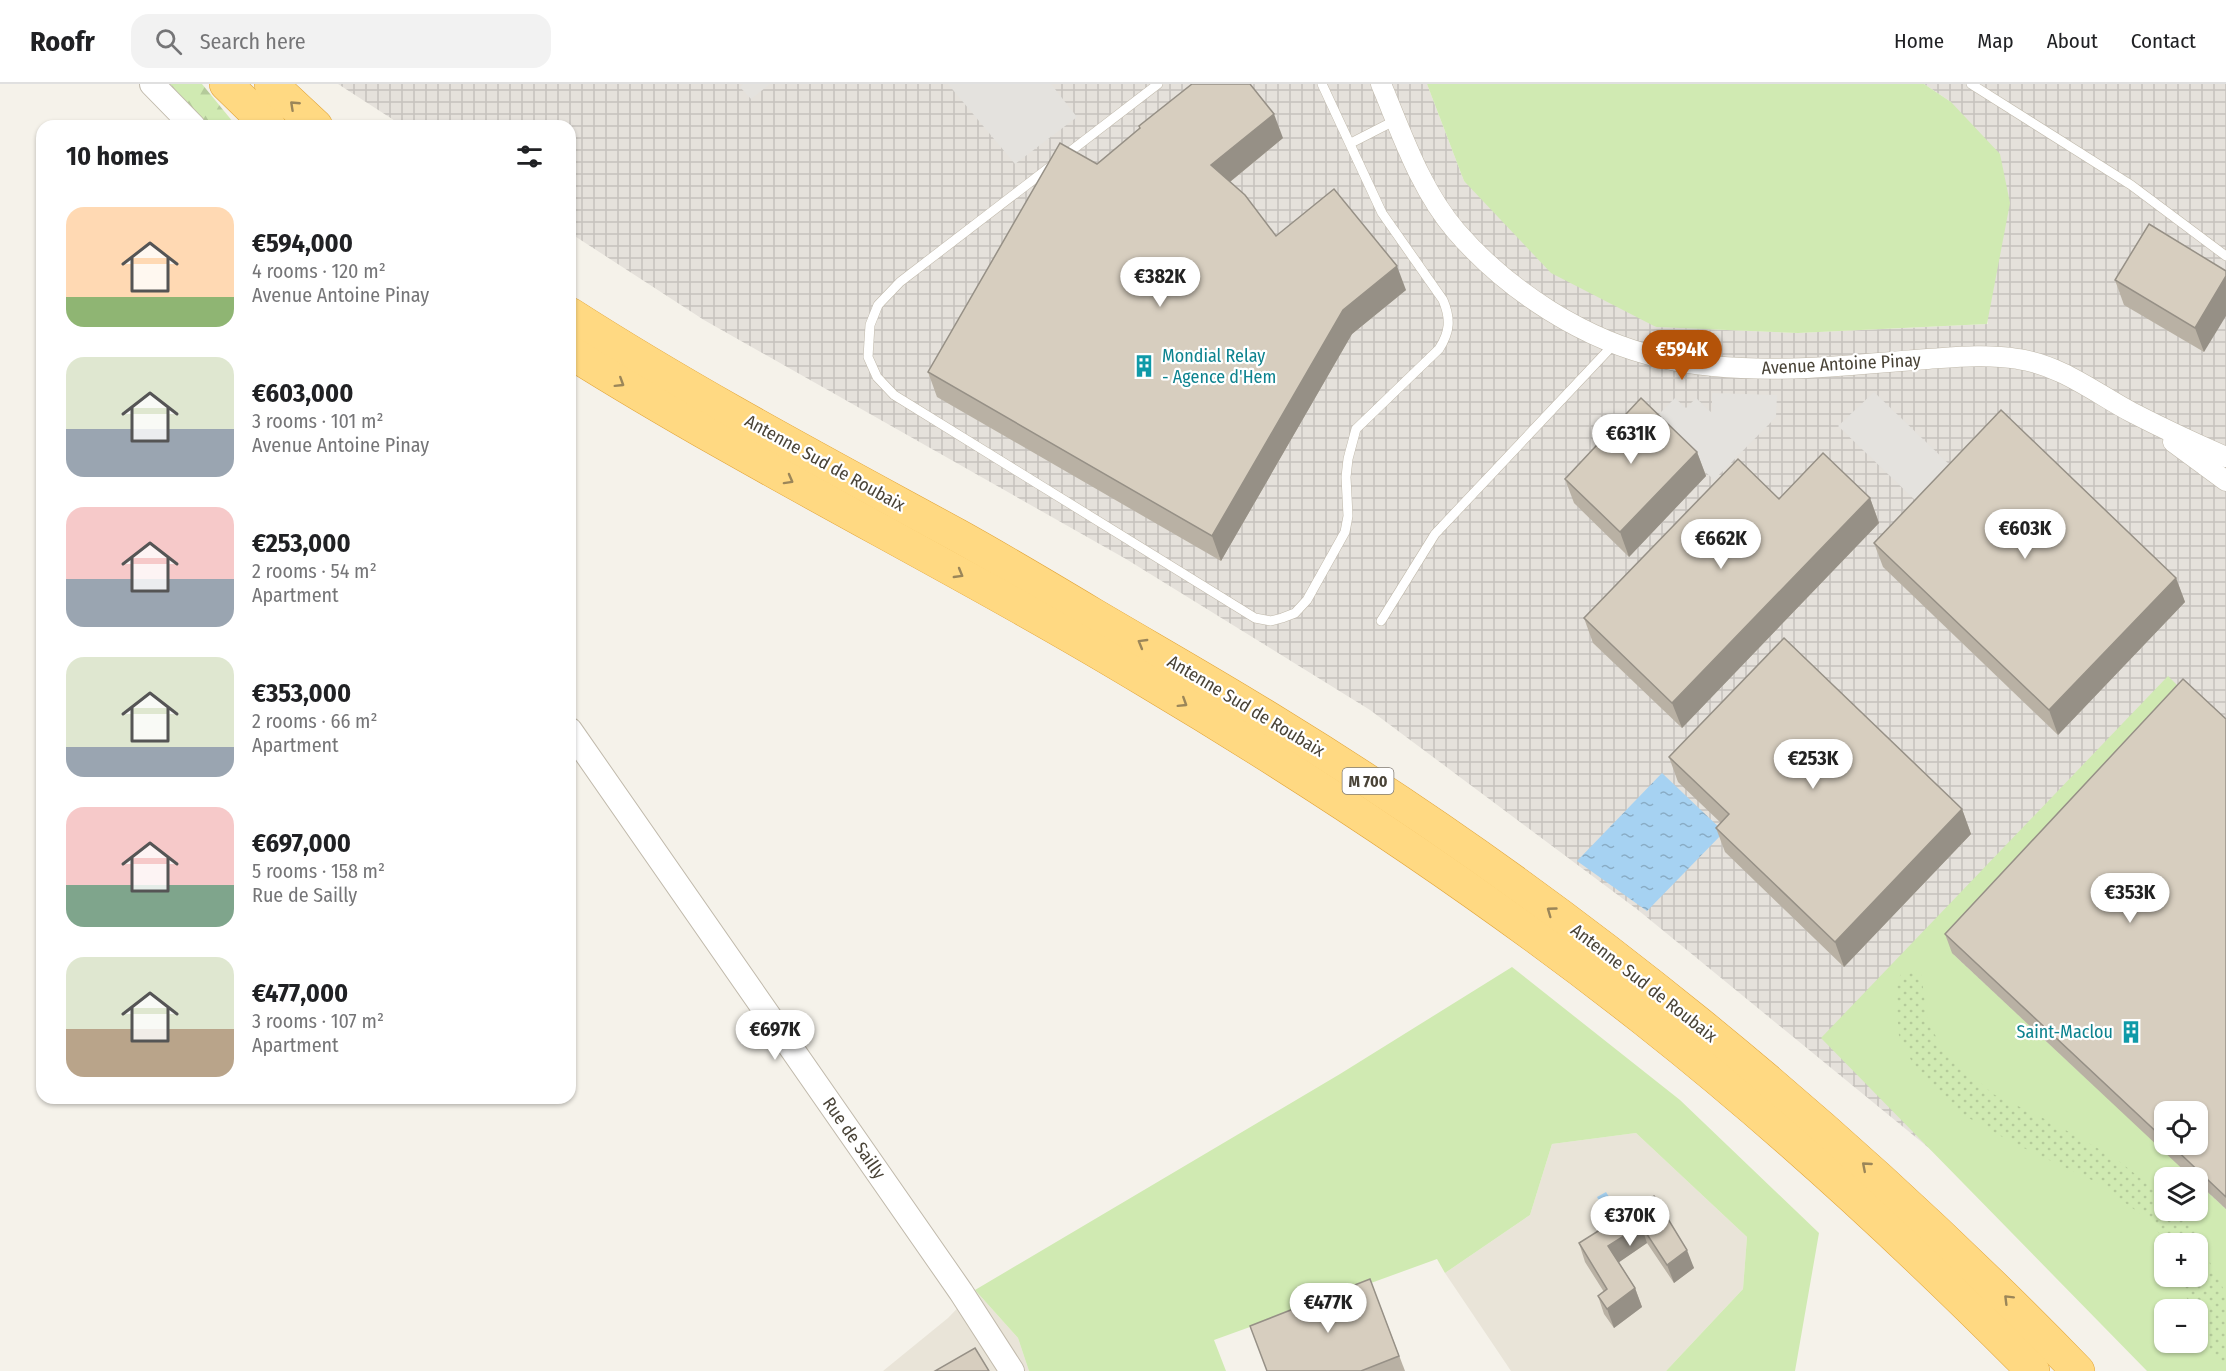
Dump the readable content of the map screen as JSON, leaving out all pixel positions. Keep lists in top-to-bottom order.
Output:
{
  "streets": {
    "highway": ["Antenne Sud de Roubaix", "M 700"],
    "street": ["Avenue Antoine Pinay", "Rue de Sailly"]
  },
  "places": {
    "building": ["Mondial Relay - Agence d'Hem", "Saint-Maclou"]
  },
  "page": {
    "header": "Roofr",
    "search": "Search here",
    "nav": [
      "Home",
      "Map",
      "About",
      "Contact"
    ],
    "heading": "10 homes",
    "list": [
      {
        "name": "€594,000",
        "note": "4 rooms · 120 m² · Avenue Antoine Pinay"
      },
      {
        "name": "€603,000",
        "note": "3 rooms · 101 m² · Avenue Antoine Pinay"
      },
      {
        "name": "€253,000",
        "note": "2 rooms · 54 m² · Apartment"
      },
      {
        "name": "€353,000",
        "note": "2 rooms · 66 m² · Apartment"
      },
      {
        "name": "€697,000",
        "note": "5 rooms · 158 m² · Rue de Sailly"
      },
      {
        "name": "€477,000",
        "note": "3 rooms · 107 m² · Apartment"
      }
    ],
    "price": [
      "€382K",
      "€594K",
      "€631K",
      "€603K",
      "€662K",
      "€253K",
      "€353K",
      "€697K",
      "€370K",
      "€477K"
    ],
    "map_buttons": ["+", "−"]
  }
}
